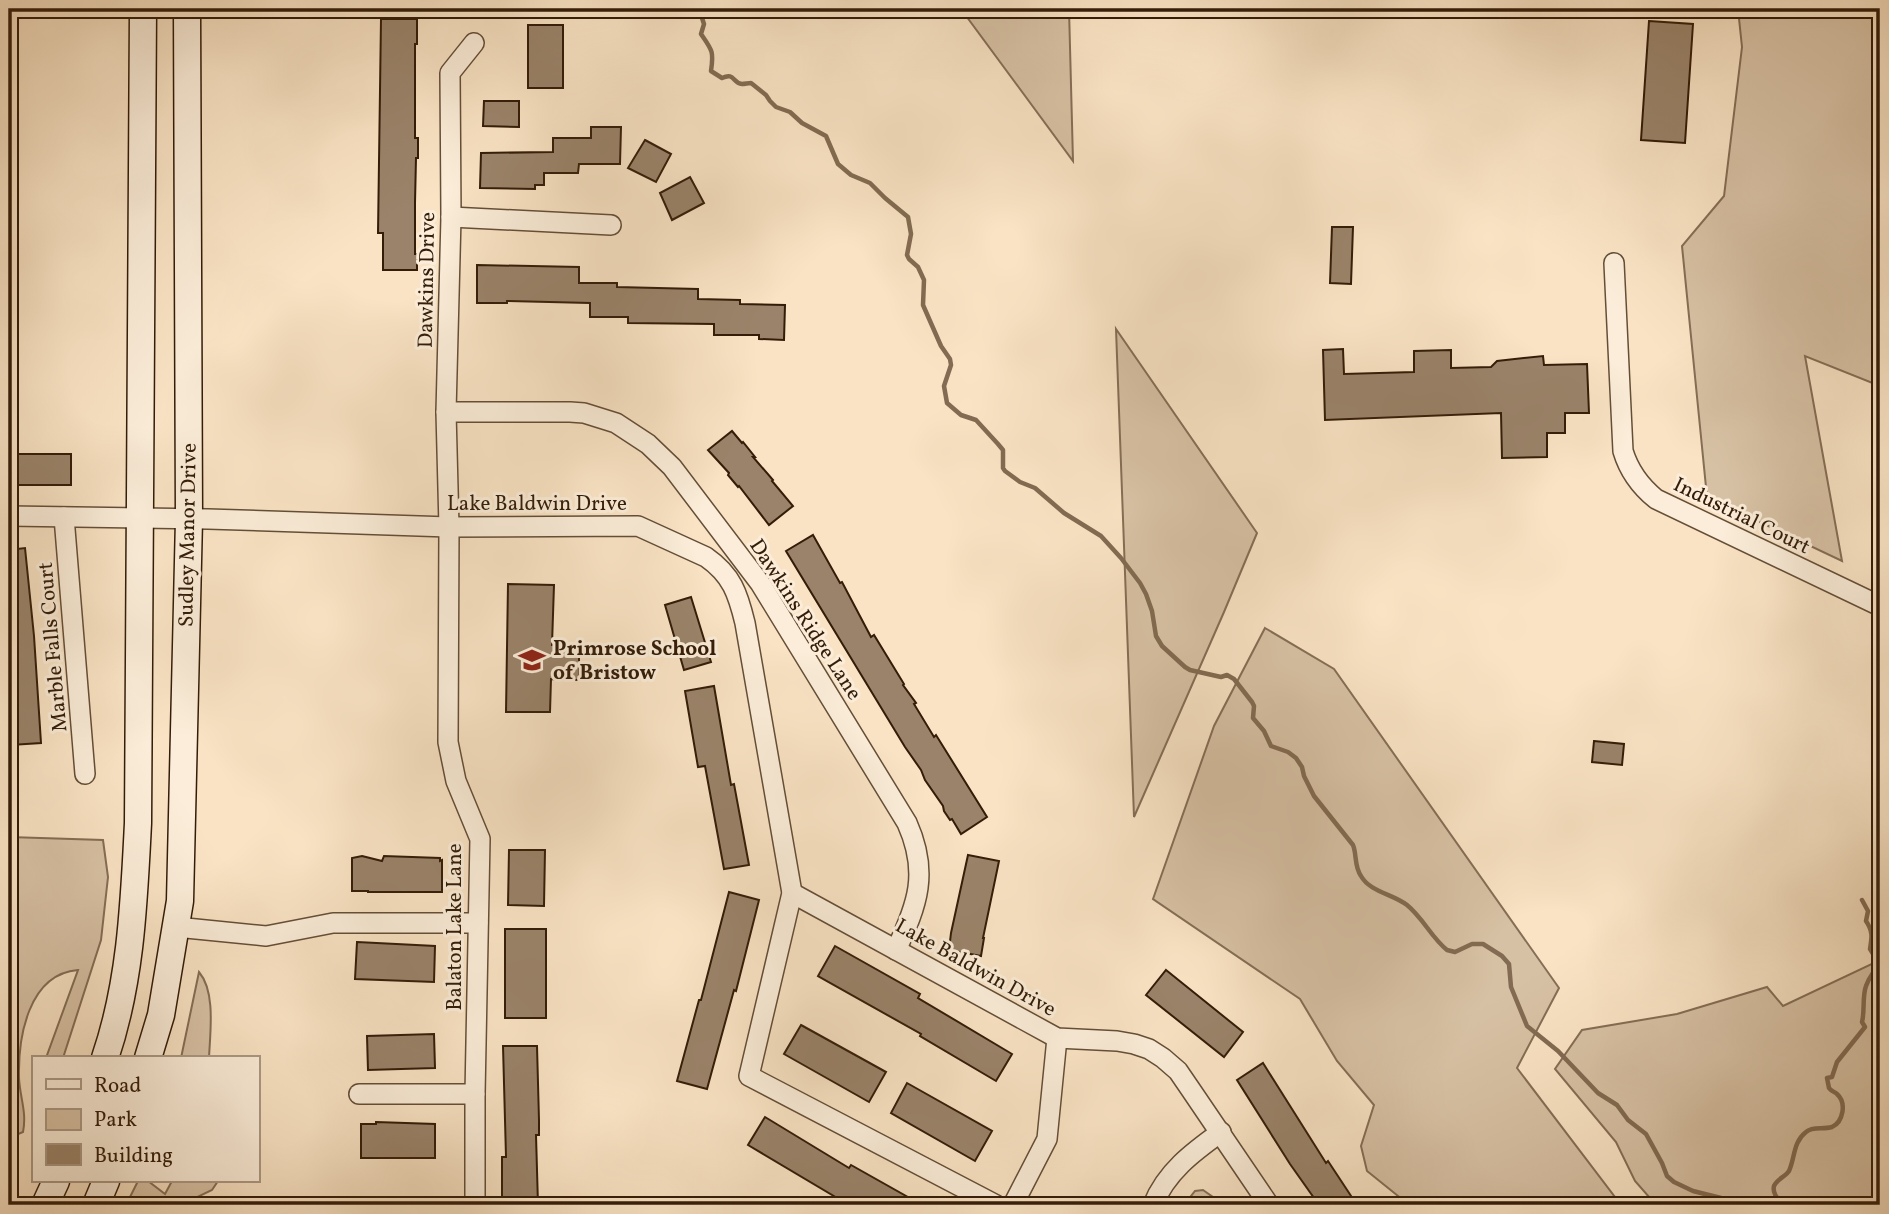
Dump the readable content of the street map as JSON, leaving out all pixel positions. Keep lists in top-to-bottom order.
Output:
{
  "streets": {
    "main road": ["Sudley Manor Drive"],
    "street": [
      "Dawkins Drive",
      "Lake Baldwin Drive",
      "Industrial Court",
      "Dawkins Ridge Lane",
      "Marble Falls Court",
      "Balaton Lake Lane"
    ]
  },
  "crossings": [
    ["Dawkins Drive", "Lake Baldwin Drive"],
    ["Dawkins Drive", "Dawkins Ridge Lane"],
    ["Dawkins Drive", "Balaton Lake Lane"],
    ["Lake Baldwin Drive", "Sudley Manor Drive"],
    ["Lake Baldwin Drive", "Dawkins Ridge Lane"],
    ["Lake Baldwin Drive", "Marble Falls Court"],
    ["Lake Baldwin Drive", "Balaton Lake Lane"]
  ],
  "places": {
    "school or university": ["Primrose School of Bristow"]
  },
  "legend": ["Road", "Park", "Building"]
}
